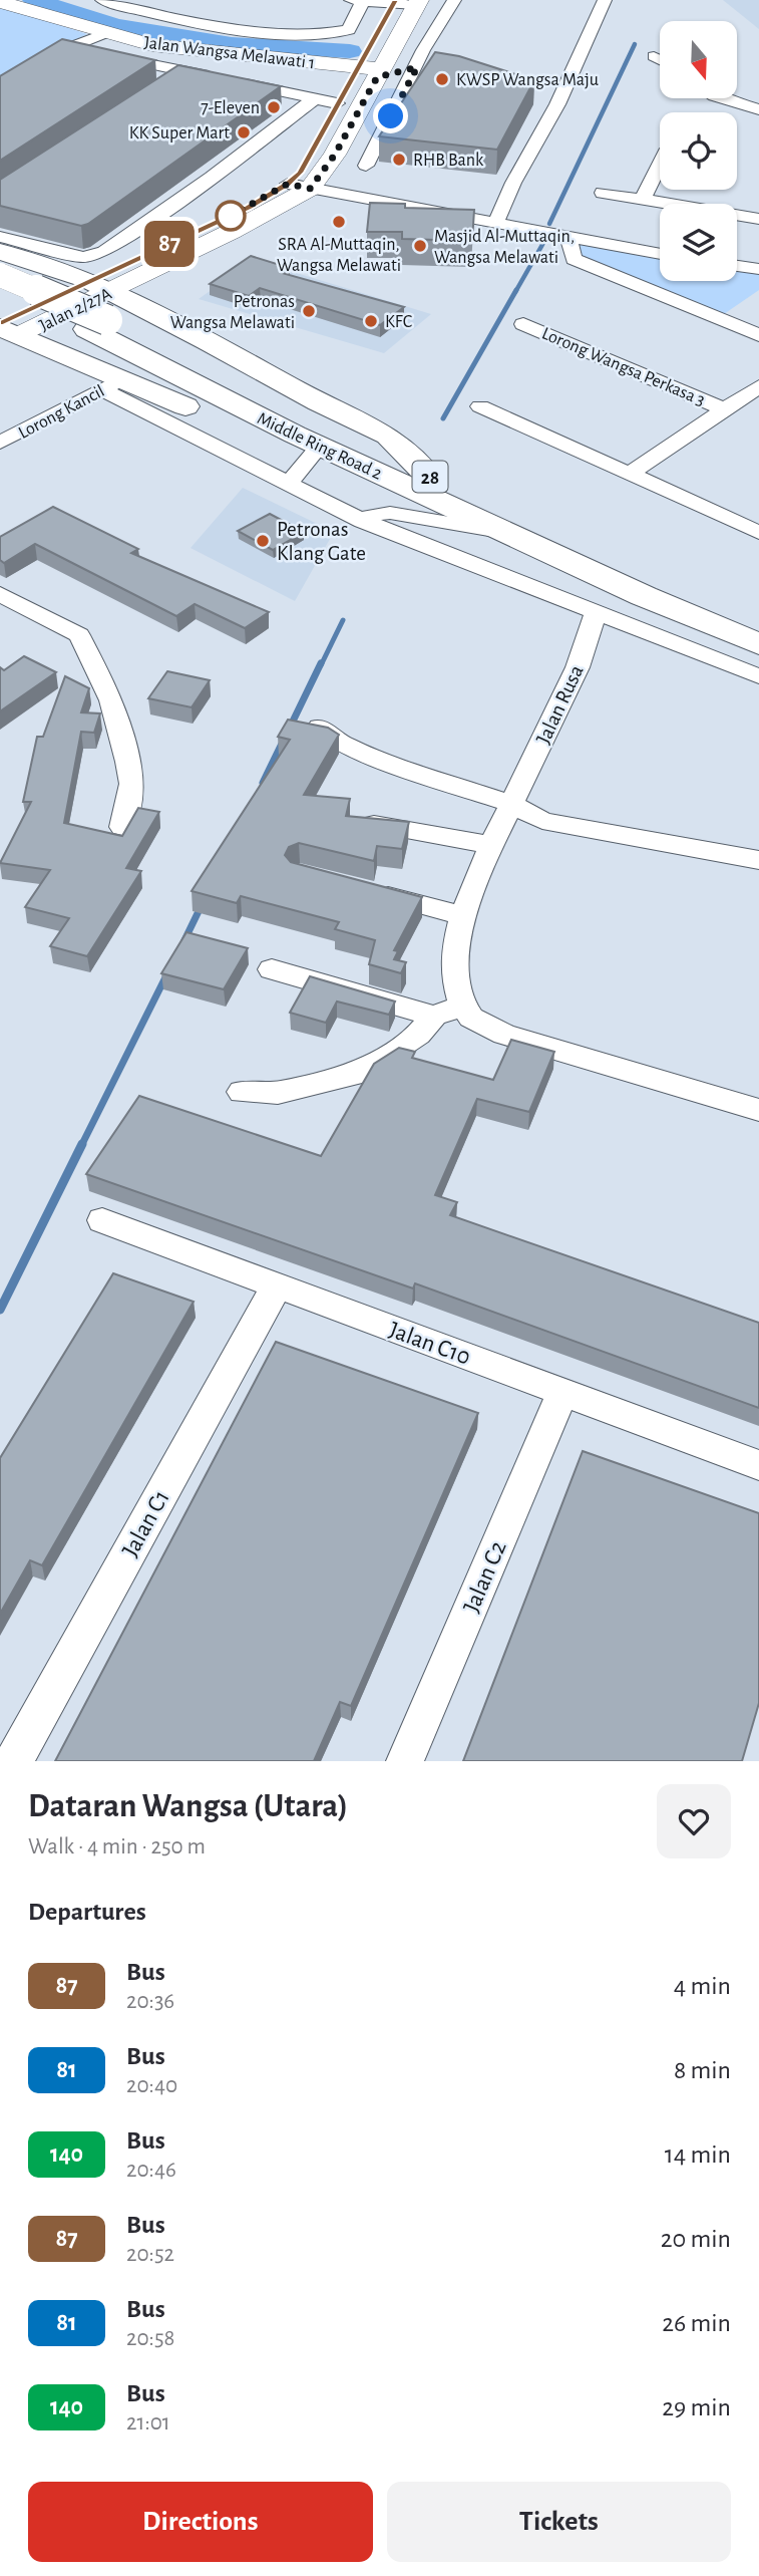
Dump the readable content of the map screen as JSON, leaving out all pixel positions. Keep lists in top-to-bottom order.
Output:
{
  "streets": {
    "highway": ["Middle Ring Road 2", "28"],
    "main road": ["Jalan Wangsa Melawati 1", "Jalan 2/27A"],
    "street": [
      "Lorong Wangsa Perkasa 3",
      "Lorong Kancil",
      "Jalan Rusa",
      "Jalan C10",
      "Jalan C1",
      "Jalan C2"
    ]
  },
  "crossings": [
    ["Jalan Wangsa Melawati 1", "Jalan 2/27A"],
    ["Jalan 2/27A", "Middle Ring Road 2"],
    ["Jalan C10", "Jalan C1"],
    ["Jalan C10", "Jalan C2"]
  ],
  "places": [
    "KWSP Wangsa Maju",
    "7-Eleven",
    "KK Super Mart",
    "RHB Bank",
    "SRA Al-Muttaqin, Wangsa Melawati",
    "Masjid Al-Muttaqin, Wangsa Melawati",
    "Petronas Wangsa Melawati",
    "KFC",
    "Petronas Klang Gate"
  ],
  "lines": ["bus line 87"],
  "north": "bottom",
  "page": {
    "on_map": "87",
    "heading": [
      ["Dataran Wangsa (Utara)", "Walk · 4 min · 250 m"],
      "Departures"
    ],
    "list": [
      {
        "mark": "87",
        "name": "Bus",
        "note": "20:36",
        "value": "4 min"
      },
      {
        "mark": "81",
        "name": "Bus",
        "note": "20:40",
        "value": "8 min"
      },
      {
        "mark": "140",
        "name": "Bus",
        "note": "20:46",
        "value": "14 min"
      },
      {
        "mark": "87",
        "name": "Bus",
        "note": "20:52",
        "value": "20 min"
      },
      {
        "mark": "81",
        "name": "Bus",
        "note": "20:58",
        "value": "26 min"
      },
      {
        "mark": "140",
        "name": "Bus",
        "note": "21:01",
        "value": "29 min"
      }
    ],
    "buttons": ["Directions", "Tickets"]
  }
}
